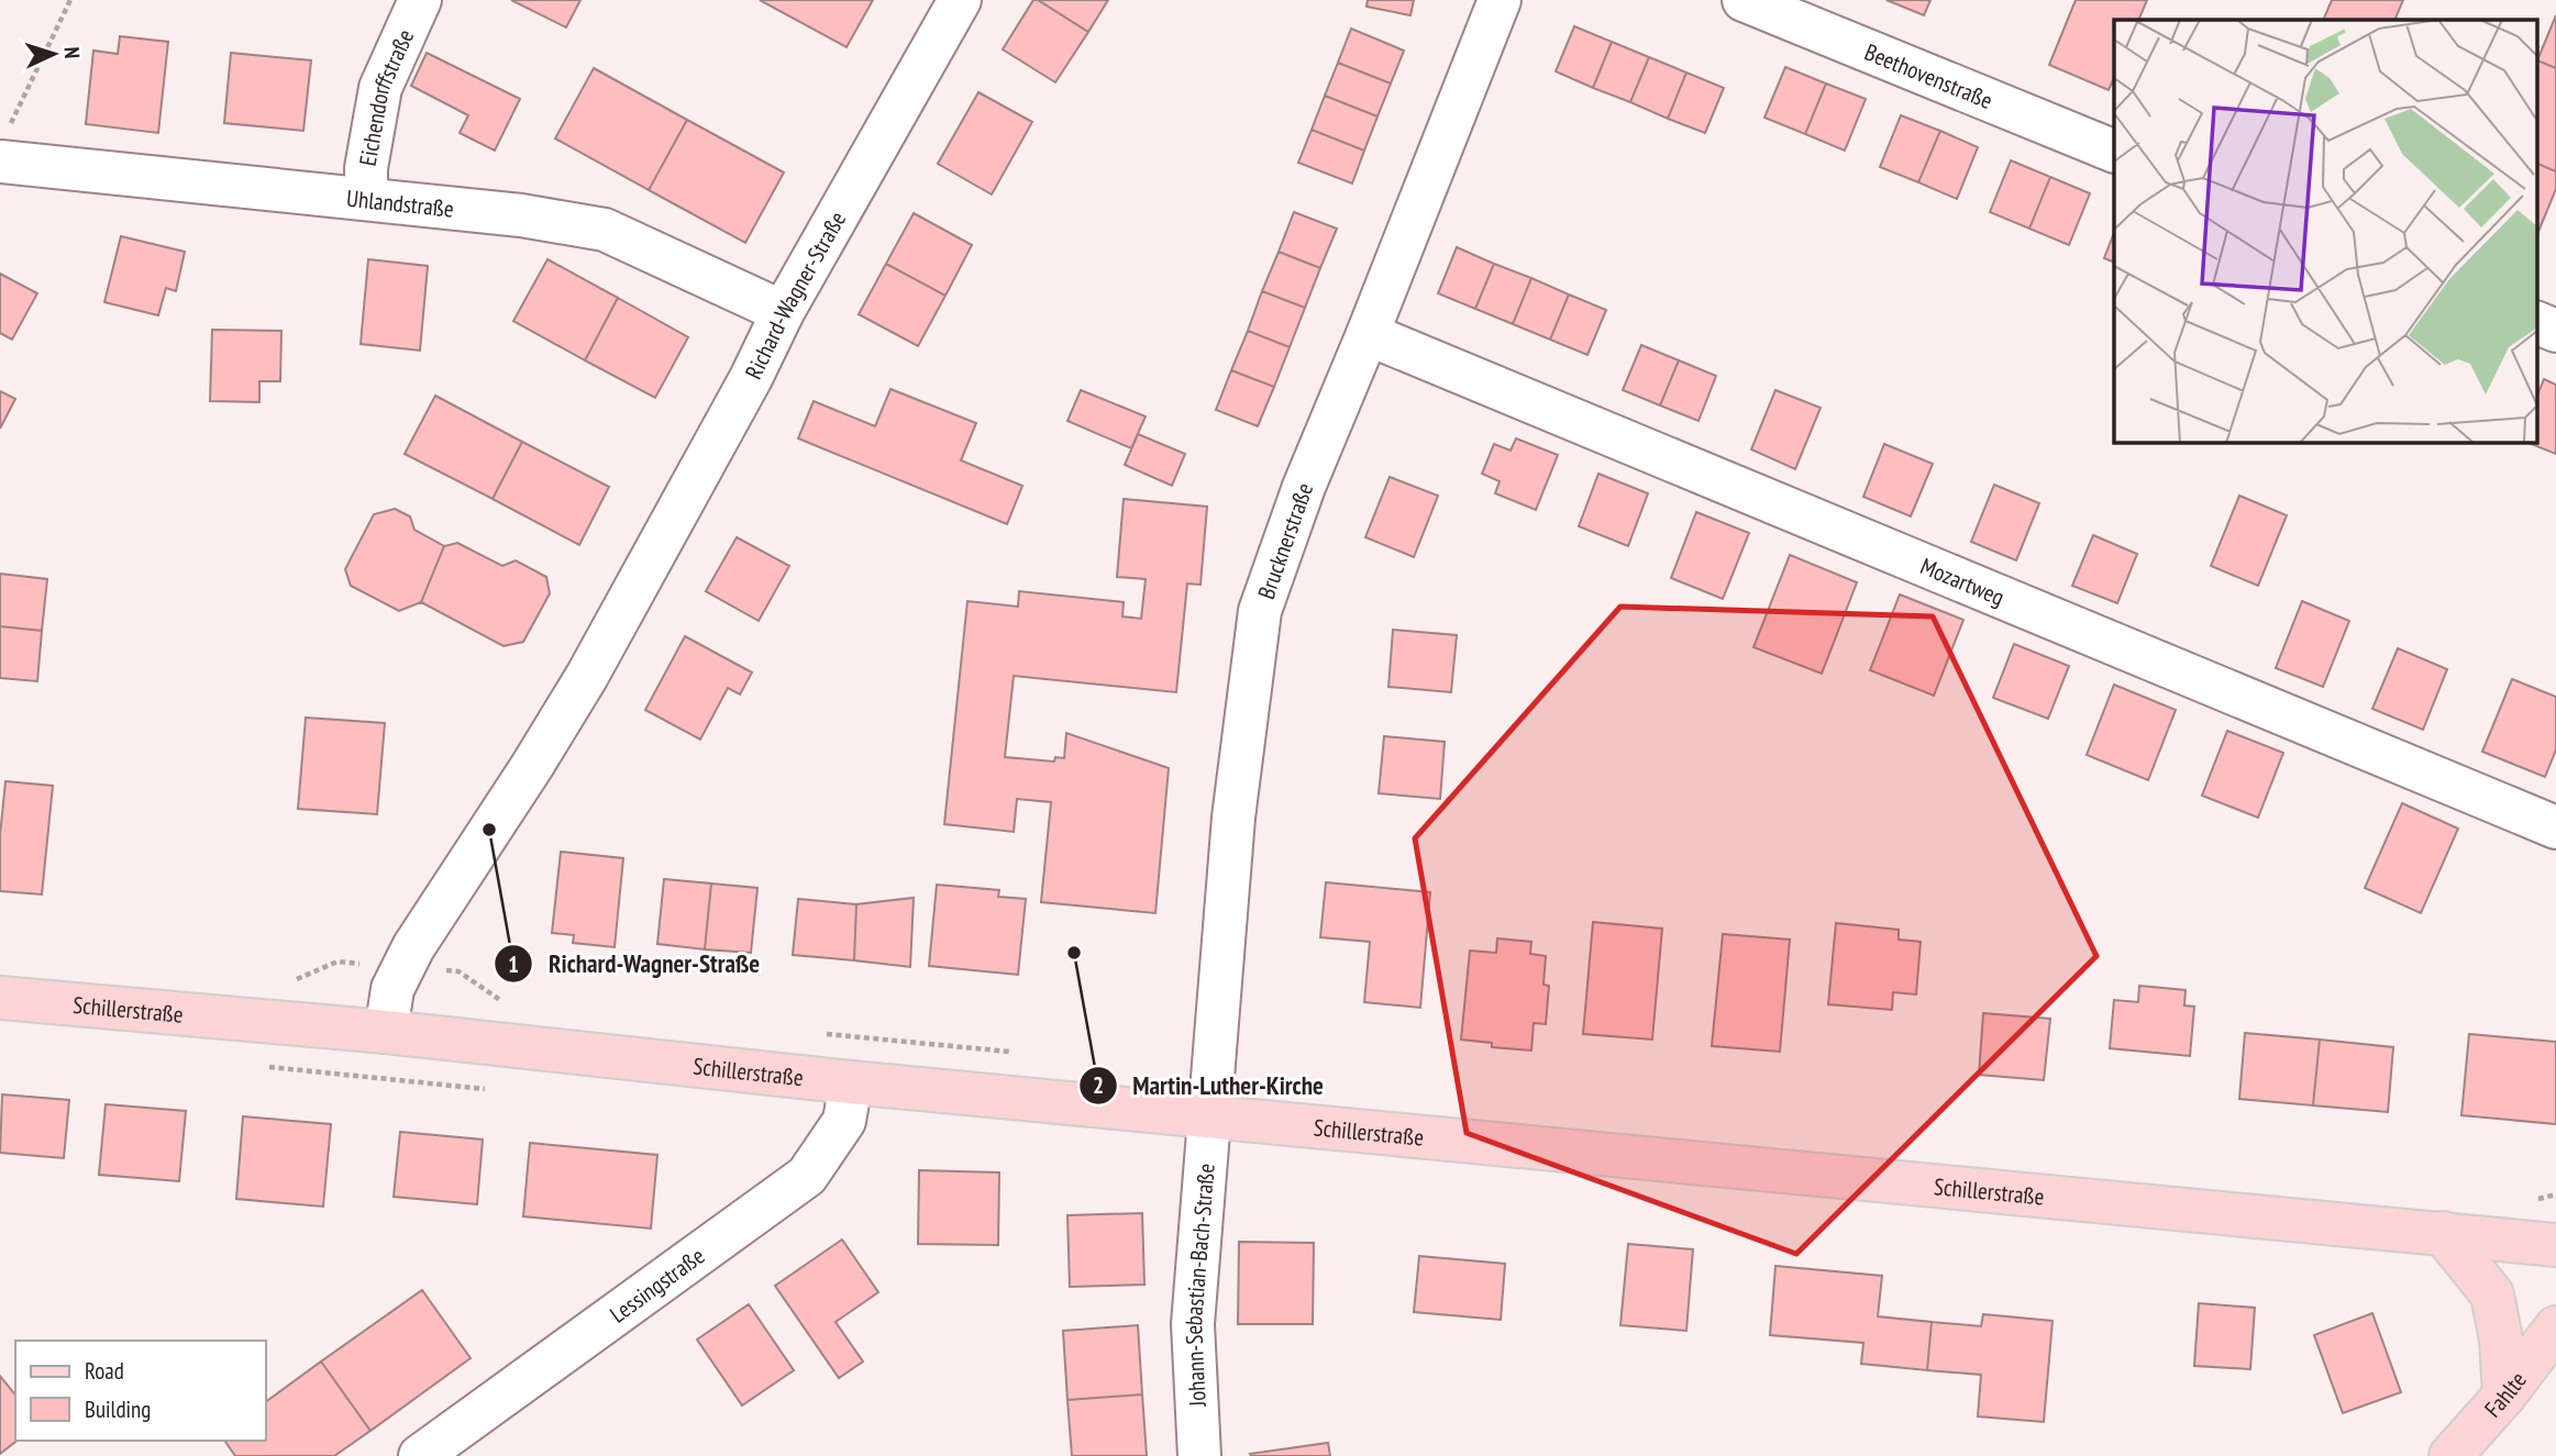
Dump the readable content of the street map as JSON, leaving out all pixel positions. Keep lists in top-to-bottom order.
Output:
{
  "streets": {
    "main road": ["Schillerstraße", "Fahlte"],
    "street": [
      "Beethovenstraße",
      "Eichendorffstraße",
      "Uhlandstraße",
      "Richard-Wagner-Straße",
      "Brucknerstraße",
      "Mozartweg",
      "Lessingstraße",
      "Johann-Sebastian-Bach-Straße"
    ]
  },
  "crossings": [
    ["Eichendorffstraße", "Uhlandstraße"],
    ["Uhlandstraße", "Richard-Wagner-Straße"],
    ["Richard-Wagner-Straße", "Schillerstraße"],
    ["Brucknerstraße", "Mozartweg"],
    ["Brucknerstraße", "Schillerstraße"],
    ["Brucknerstraße", "Johann-Sebastian-Bach-Straße"],
    ["Schillerstraße", "Lessingstraße"],
    ["Schillerstraße", "Johann-Sebastian-Bach-Straße"]
  ],
  "places": ["Richard-Wagner-Straße", "Martin-Luther-Kirche"],
  "legend": ["Road", "Building"],
  "north": "right"
}
